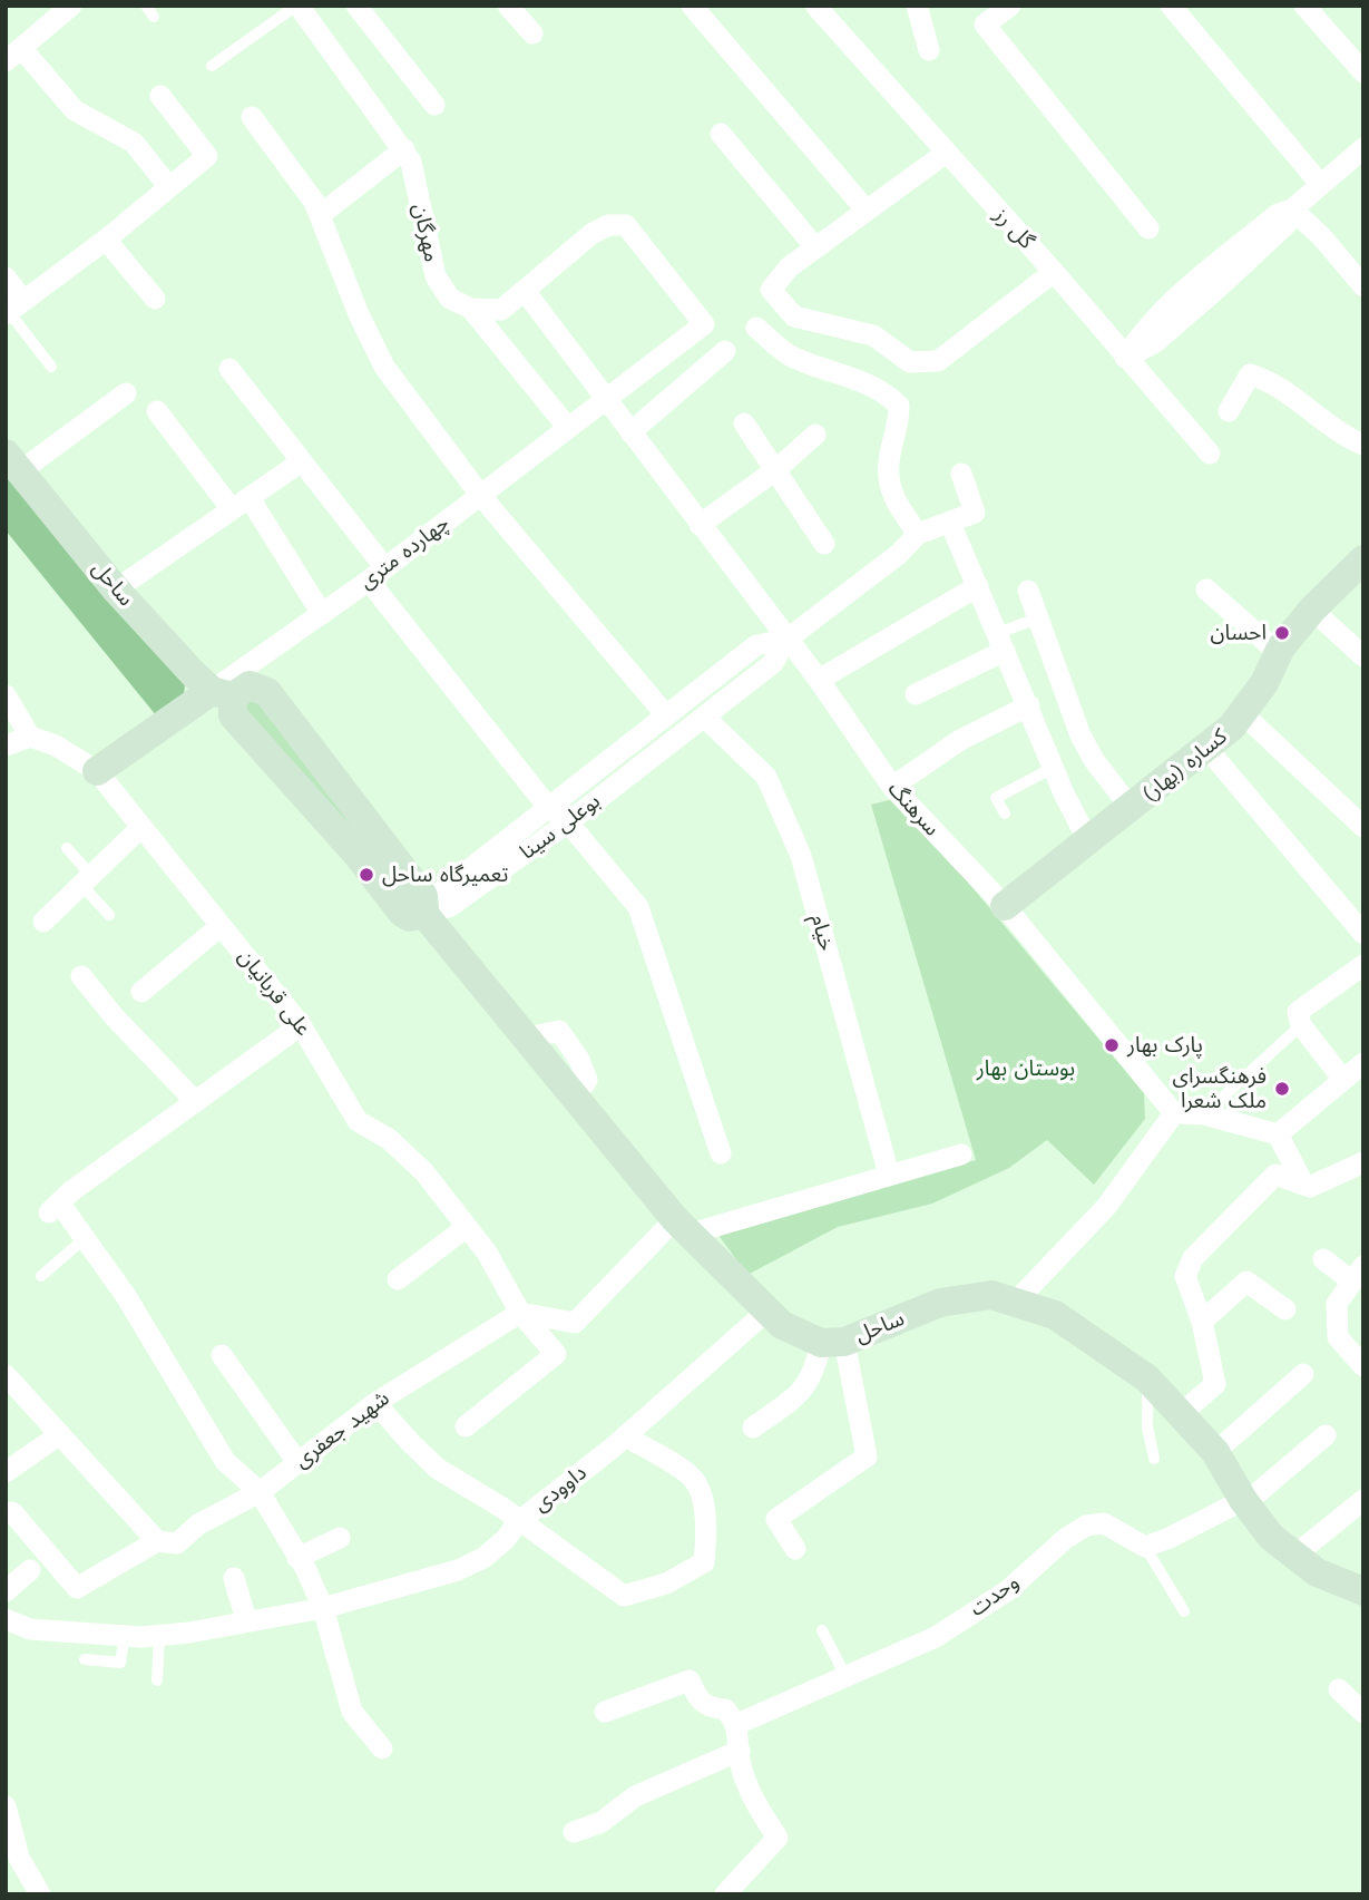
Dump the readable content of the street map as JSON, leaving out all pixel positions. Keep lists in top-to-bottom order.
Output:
{
  "streets": {
    "street": [
      "گل رز",
      "مهرگان",
      "چهارده متری",
      "ساحل",
      "کساره (بهار)",
      "سرهنگ",
      "بوعلی سینا",
      "خیام",
      "علی قربانیان",
      "شهید جعفری",
      "داوودی",
      "وحدت"
    ]
  },
  "crossings": [
    ["مهرگان", "چهارده متری"],
    ["چهارده متری", "ساحل"],
    ["چهارده متری", "سرهنگ"],
    ["چهارده متری", "علی قربانیان"],
    ["ساحل", "بوعلی سینا"],
    ["ساحل", "داوودی"],
    ["کساره (بهار)", "سرهنگ"],
    ["سرهنگ", "بوعلی سینا"],
    ["بوعلی سینا", "خیام"],
    ["علی قربانیان", "شهید جعفری"]
  ],
  "parks": ["بوستان بهار"],
  "places": [
    "احسان",
    "تعمیرگاه ساحل",
    "پارک بهار",
    "فرهنگسرای ملک شعرا"
  ]
}
